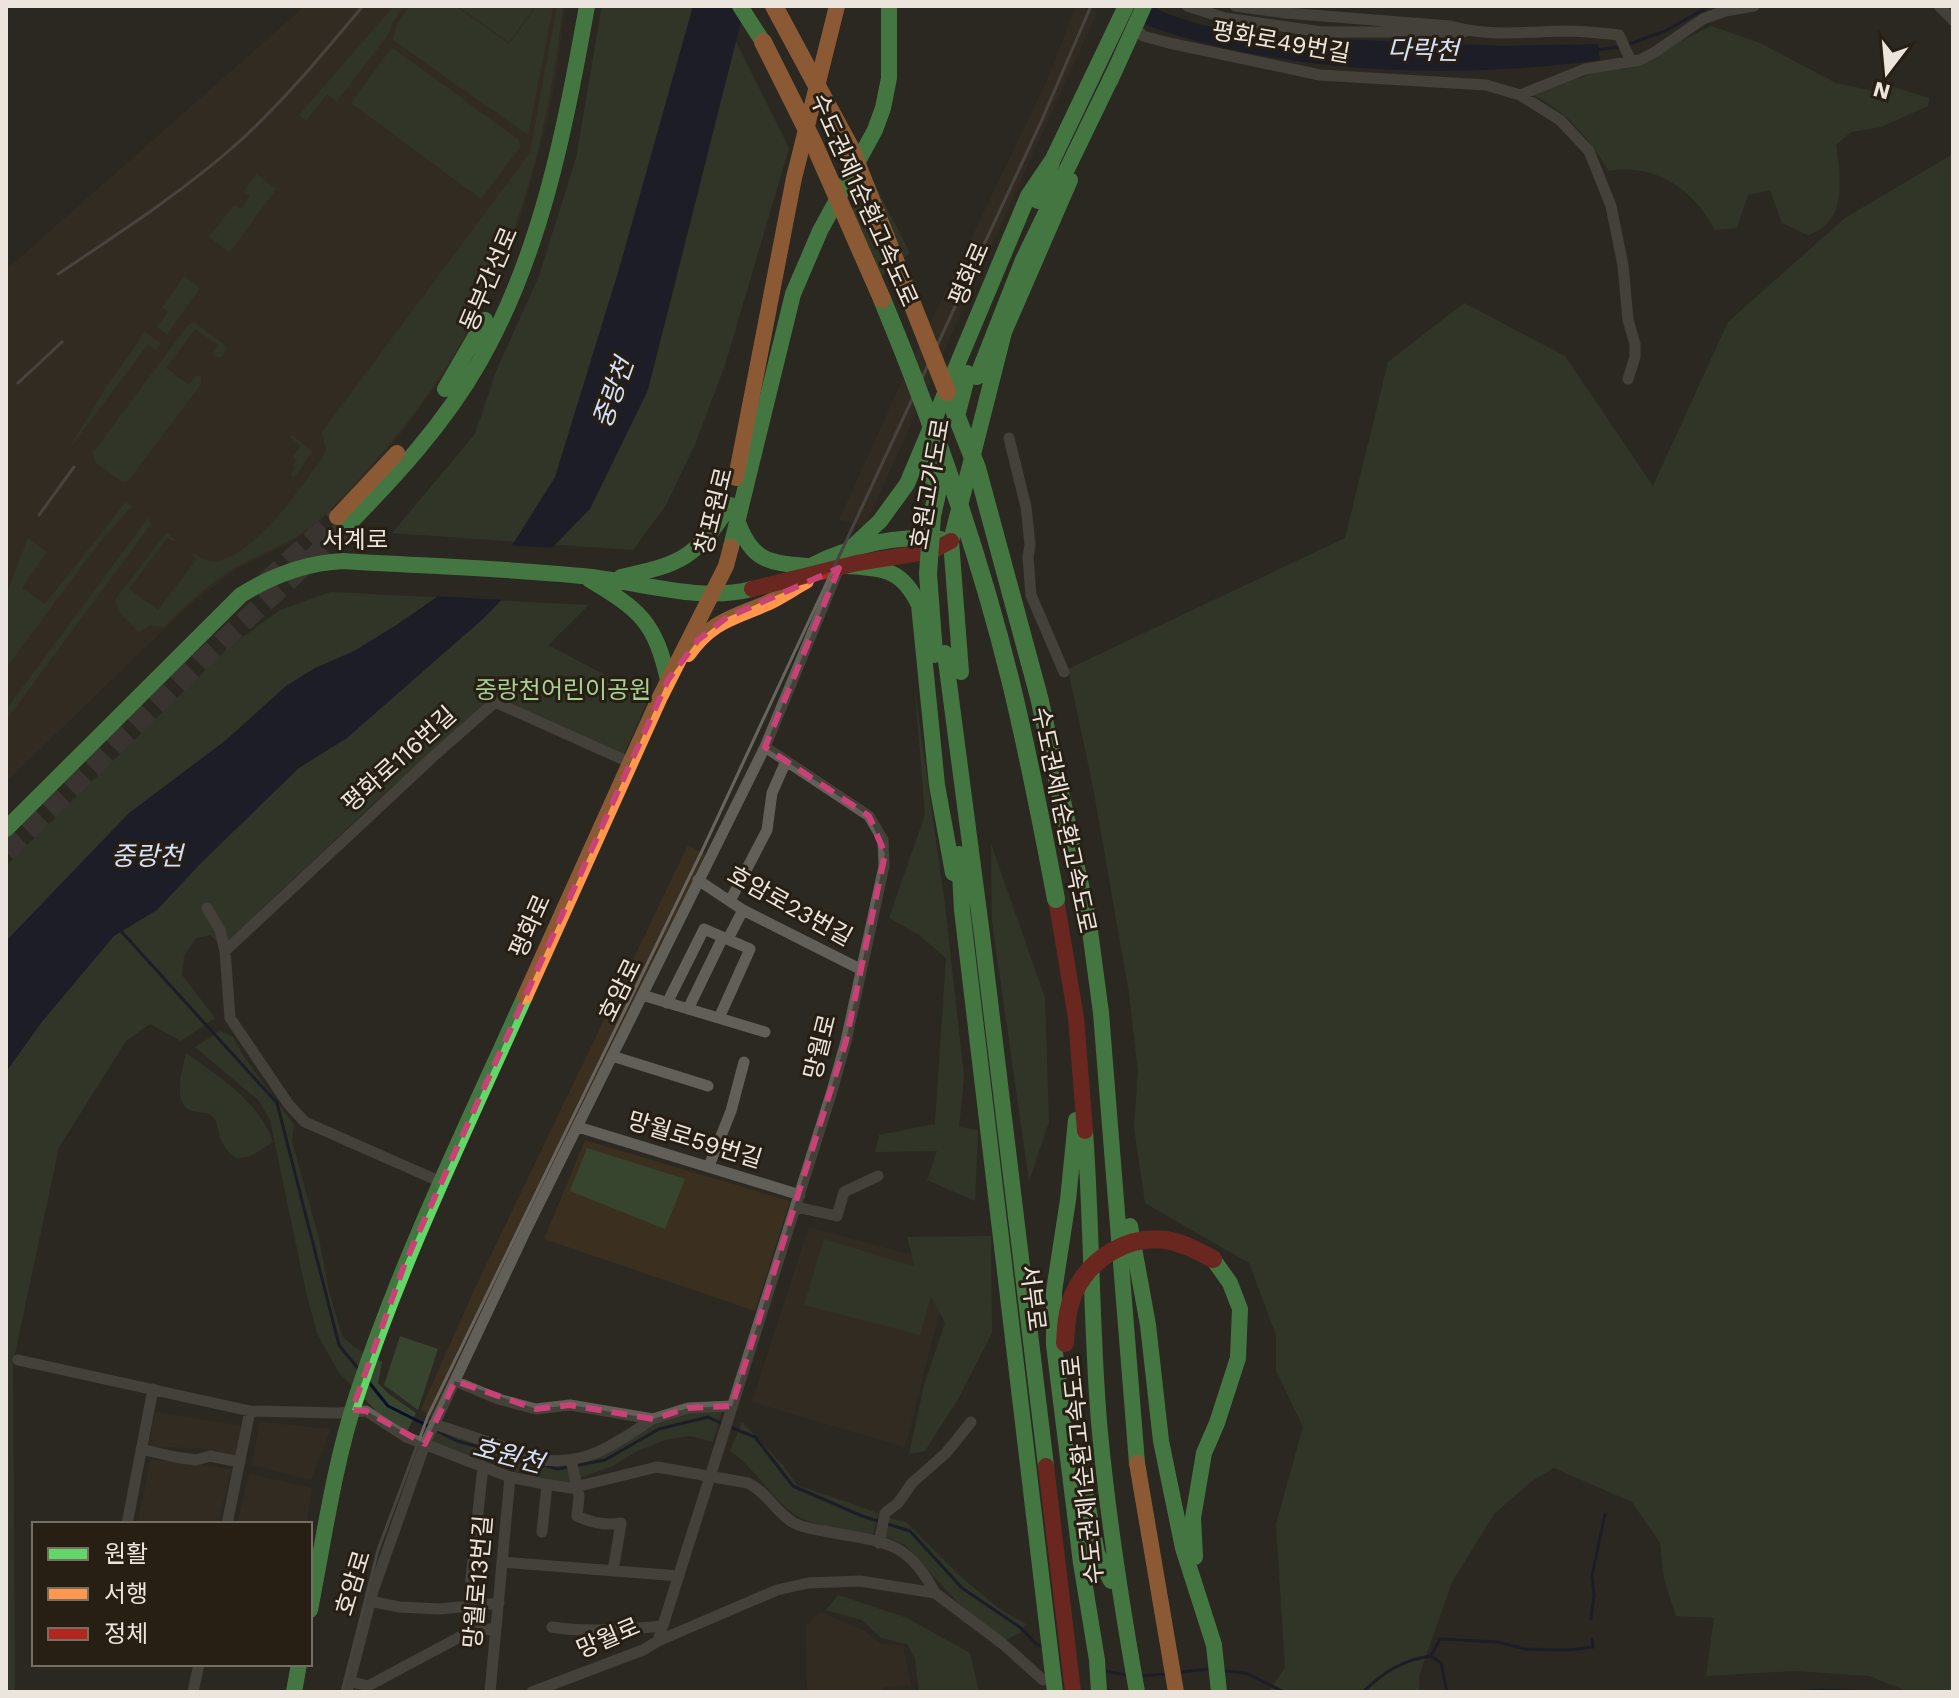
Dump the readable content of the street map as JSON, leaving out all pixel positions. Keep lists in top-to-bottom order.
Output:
{
  "streets": {
    "main road": [
      "수도권제1순환고속도로",
      "평화로",
      "동부간선로",
      "호원고가도로",
      "창포원로",
      "서계로",
      "서부로"
    ],
    "street": [
      "평화로49번길",
      "평화로116번길",
      "호암로23번길",
      "호암로",
      "망월로",
      "망월로59번길",
      "망월로13번길"
    ]
  },
  "crossings": [
    ["평화로49번길", "평화로"],
    ["평화로", "호원고가도로"],
    ["평화로", "창포원로"],
    ["평화로", "서계로"],
    ["평화로", "평화로116번길"],
    ["평화로", "호암로"],
    ["호원고가도로", "서부로"],
    ["창포원로", "서계로"],
    ["호암로23번길", "호암로"],
    ["호암로23번길", "망월로"],
    ["호암로", "망월로"],
    ["호암로", "망월로59번길"],
    ["망월로", "망월로59번길"]
  ],
  "water": ["다락천", "중랑천", "호원천"],
  "parks": ["중랑천어린이공원"],
  "legend": ["원활", "서행", "정체"],
  "north": "bottom"
}
